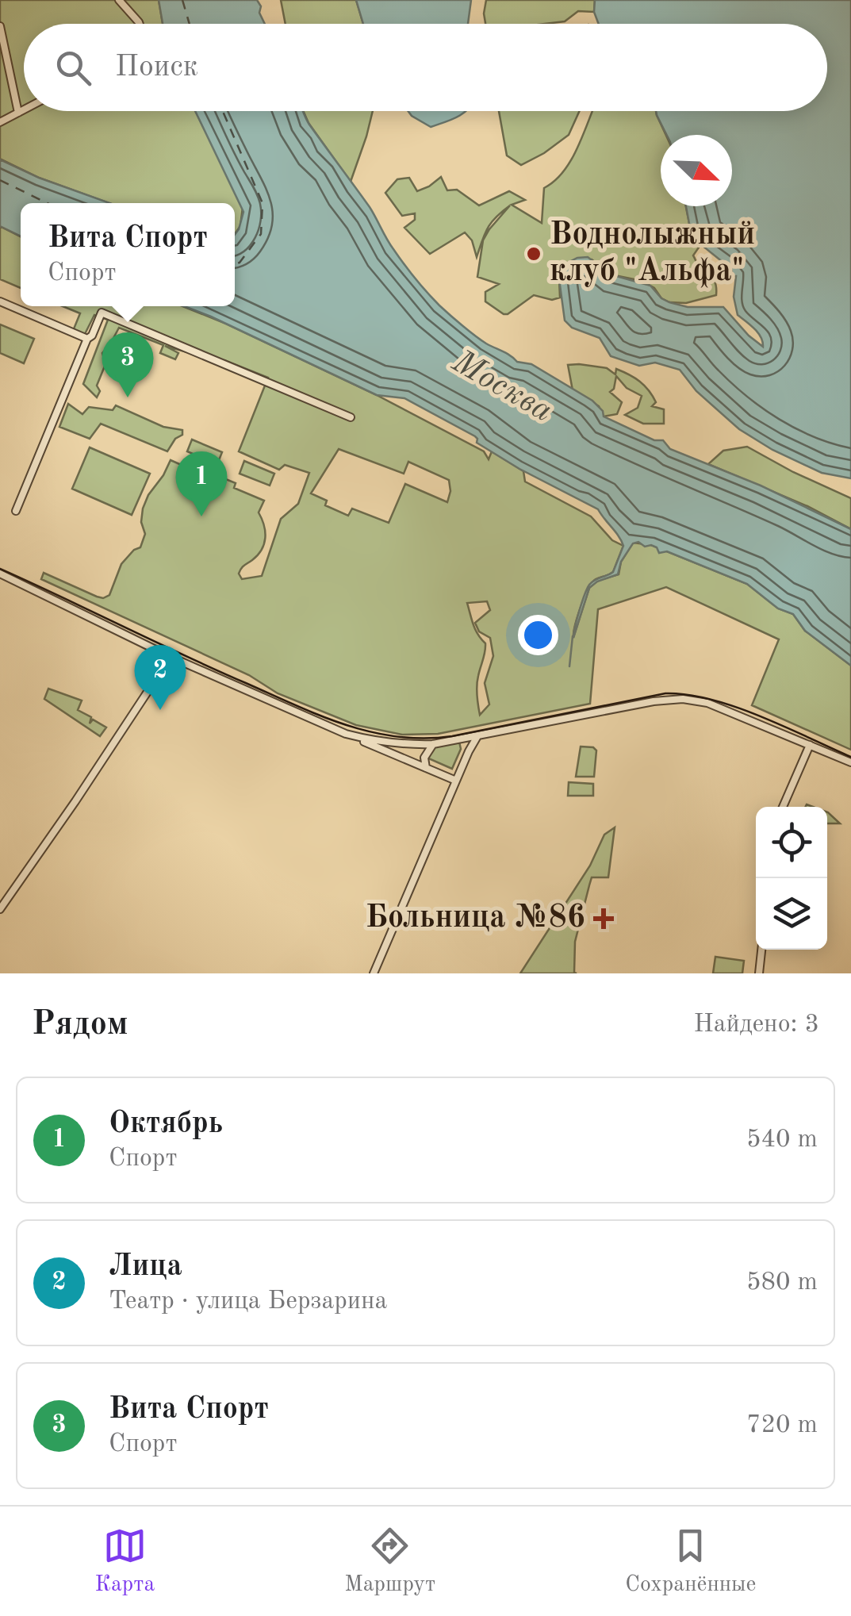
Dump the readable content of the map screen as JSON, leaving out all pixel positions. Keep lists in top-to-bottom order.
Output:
{
  "water": ["Москва"],
  "places": {
    "other": ["Воднолыжный клуб \"Альфа\""],
    "health": ["Больница №86"]
  },
  "north": "bottom right",
  "page": {
    "search": "Поиск",
    "popup": ["Вита Спорт", "Спорт"],
    "pins": ["3", "1", "2"],
    "heading": ["Рядом", "Найдено: 3"],
    "list": [
      {
        "mark": "1",
        "name": "Октябрь",
        "note": "Спорт",
        "value": "540 m"
      },
      {
        "mark": "2",
        "name": "Лица",
        "note": "Театр · улица Берзарина",
        "value": "580 m"
      },
      {
        "mark": "3",
        "name": "Вита Спорт",
        "note": "Спорт",
        "value": "720 m"
      }
    ],
    "nav": ["Карта", "Маршрут", "Сохранённые"]
  }
}
